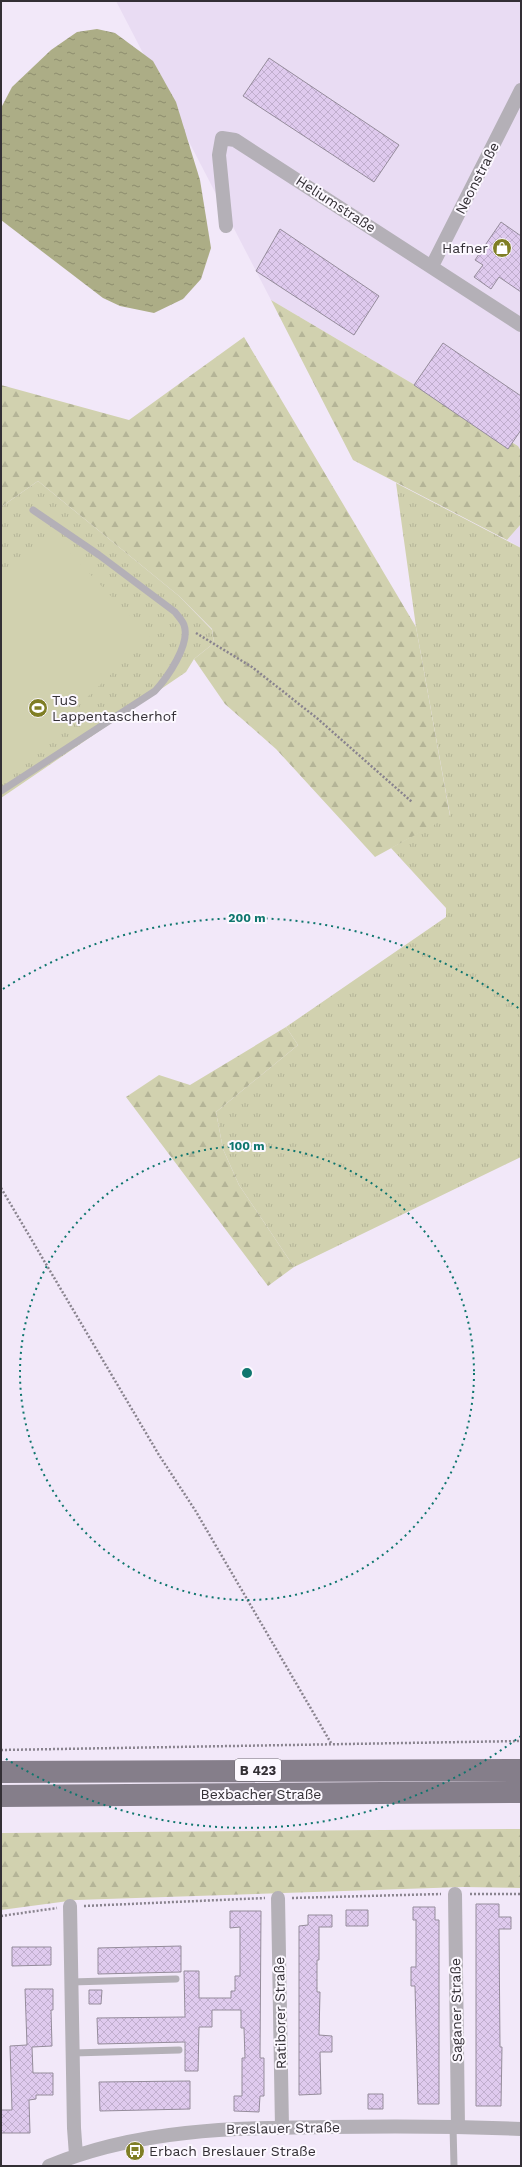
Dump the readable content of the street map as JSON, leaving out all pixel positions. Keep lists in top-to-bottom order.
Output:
{
  "streets": {
    "main road": ["B 423", "Bexbacher Straße"],
    "street": [
      "Neonstraße",
      "Heliumstraße",
      "Saganer Straße",
      "Ratiborer Straße",
      "Breslauer Straße"
    ]
  },
  "crossings": [
    ["Neonstraße", "Heliumstraße"],
    ["Saganer Straße", "Breslauer Straße"],
    ["Ratiborer Straße", "Breslauer Straße"]
  ],
  "places": {
    "shop": ["Hafner"],
    "sports": ["TuS Lappentascherhof"],
    "bus stop": ["Erbach Breslauer Straße"]
  },
  "rings": ["200 m", "100 m"]
}
